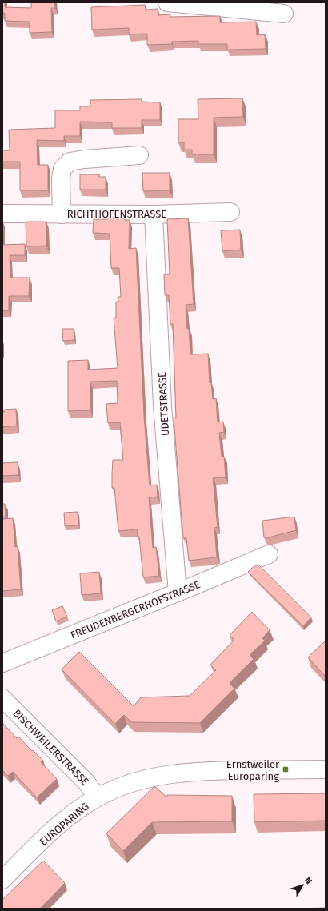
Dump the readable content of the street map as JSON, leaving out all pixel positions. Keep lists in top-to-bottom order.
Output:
{
  "streets": {
    "street": [
      "RICHTHOFENSTRASSE",
      "UDETSTRASSE",
      "FREUDENBERGERHOFSTRASSE",
      "BISCHWEILERSTRASSE",
      "EUROPARING"
    ]
  },
  "crossings": [
    ["RICHTHOFENSTRASSE", "UDETSTRASSE"],
    ["UDETSTRASSE", "FREUDENBERGERHOFSTRASSE"],
    ["BISCHWEILERSTRASSE", "EUROPARING"]
  ],
  "places": {
    "transit": ["Ernstweiler Europaring"]
  },
  "north": "top right"
}
